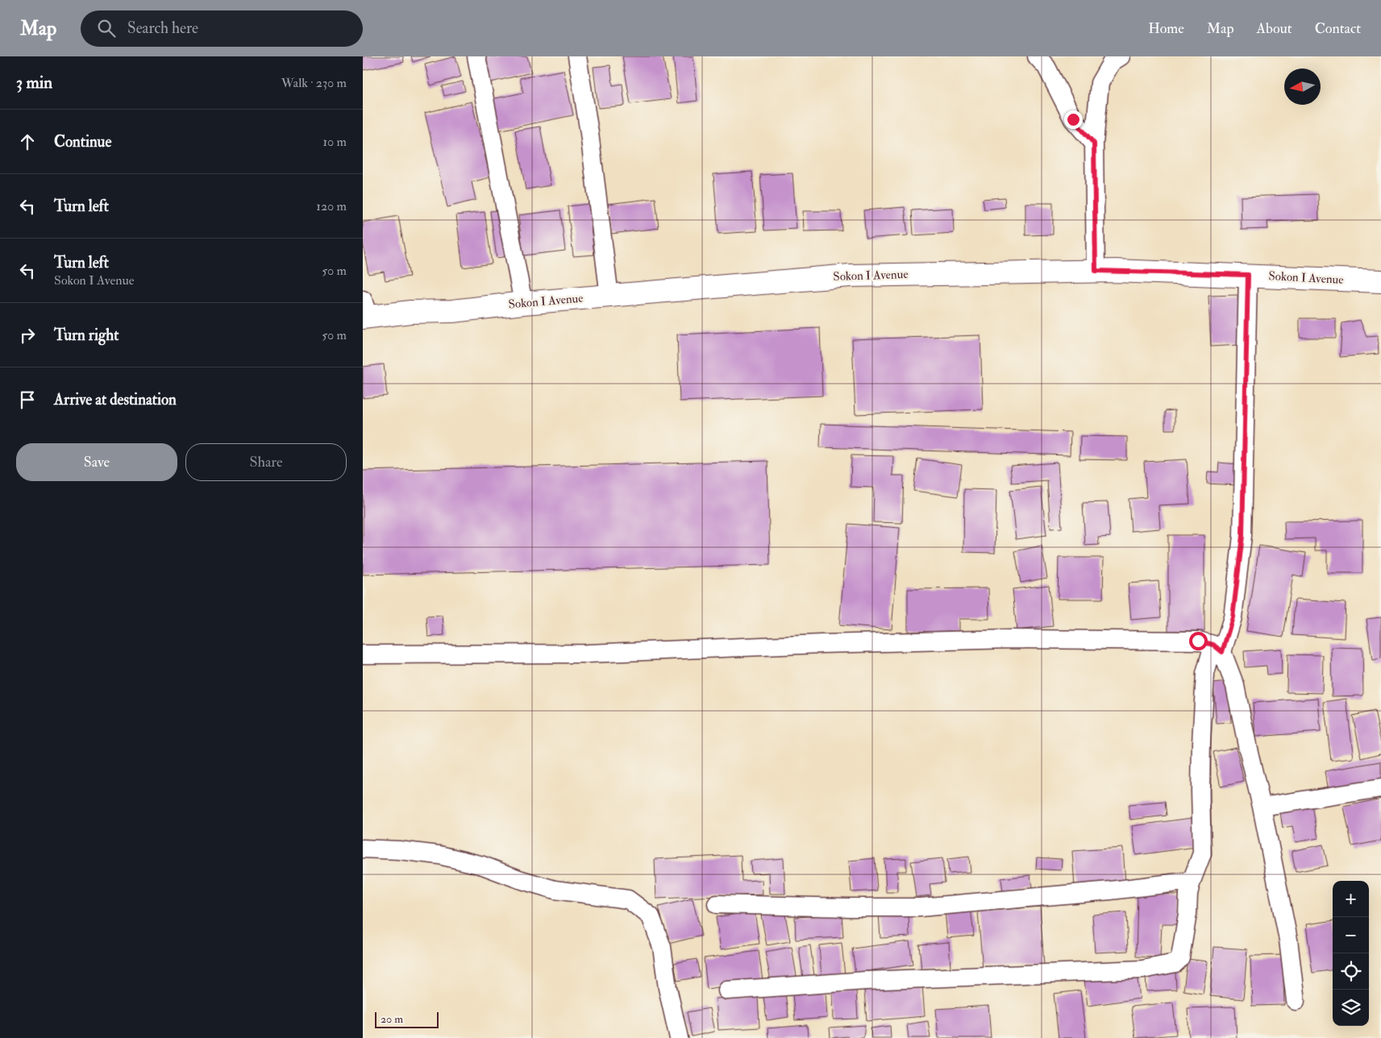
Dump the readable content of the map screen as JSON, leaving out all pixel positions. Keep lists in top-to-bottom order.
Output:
{
  "streets": {
    "street": ["Sokon I Avenue"]
  },
  "scale_bar": "20 m",
  "north": "left",
  "page": {
    "header": "Map",
    "search": "Search here",
    "nav": [
      "Home",
      "Map",
      "About",
      "Contact"
    ],
    "heading": ["3 min", "Walk · 230 m"],
    "list": [
      ["Continue", "10 m"],
      ["Turn left", "120 m"],
      ["Turn left", "Sokon I Avenue", "50 m"],
      ["Turn right", "50 m"],
      "Arrive at destination"
    ],
    "buttons": ["Save", "Share"],
    "map_buttons": ["+", "−"],
    "scale": "20 m"
  }
}
